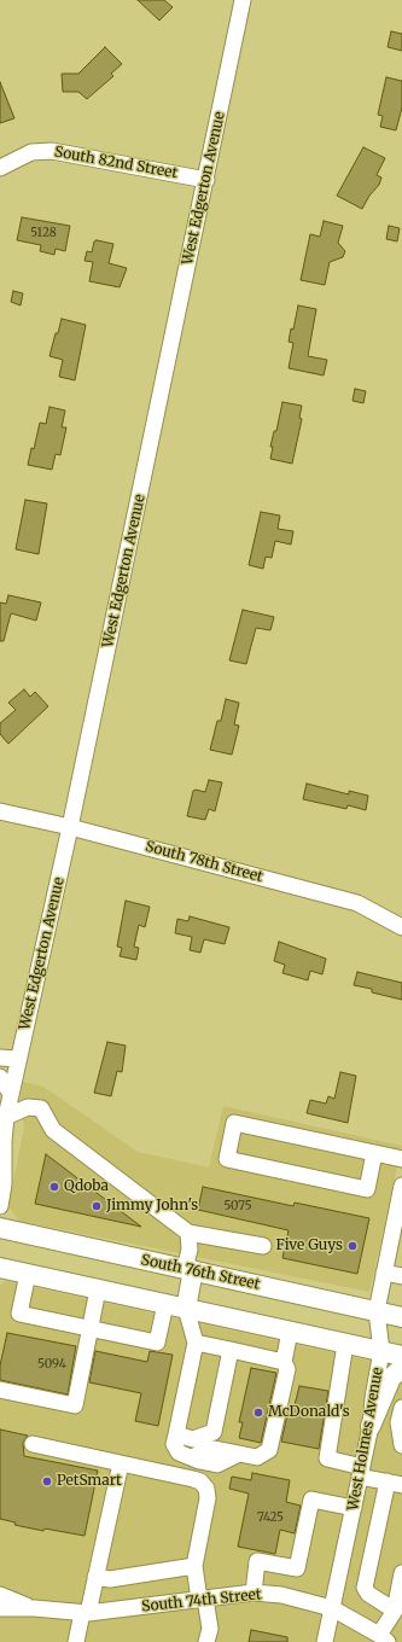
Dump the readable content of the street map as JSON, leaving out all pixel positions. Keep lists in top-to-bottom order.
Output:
{
  "streets": {
    "main road": ["South 76th Street"],
    "street": [
      "South 82nd Street",
      "West Edgerton Avenue",
      "South 78th Street",
      "West Holmes Avenue",
      "South 74th Street"
    ]
  },
  "crossings": [
    ["South 82nd Street", "West Edgerton Avenue"],
    ["West Edgerton Avenue", "South 78th Street"],
    ["South 76th Street", "West Holmes Avenue"],
    ["West Holmes Avenue", "South 74th Street"]
  ],
  "places": [
    "Qdoba",
    "Jimmy John's",
    "Five Guys",
    "McDonald's",
    "PetSmart"
  ],
  "house_numbers": [
    "5128",
    "5075",
    "5094",
    "7425"
  ]
}
